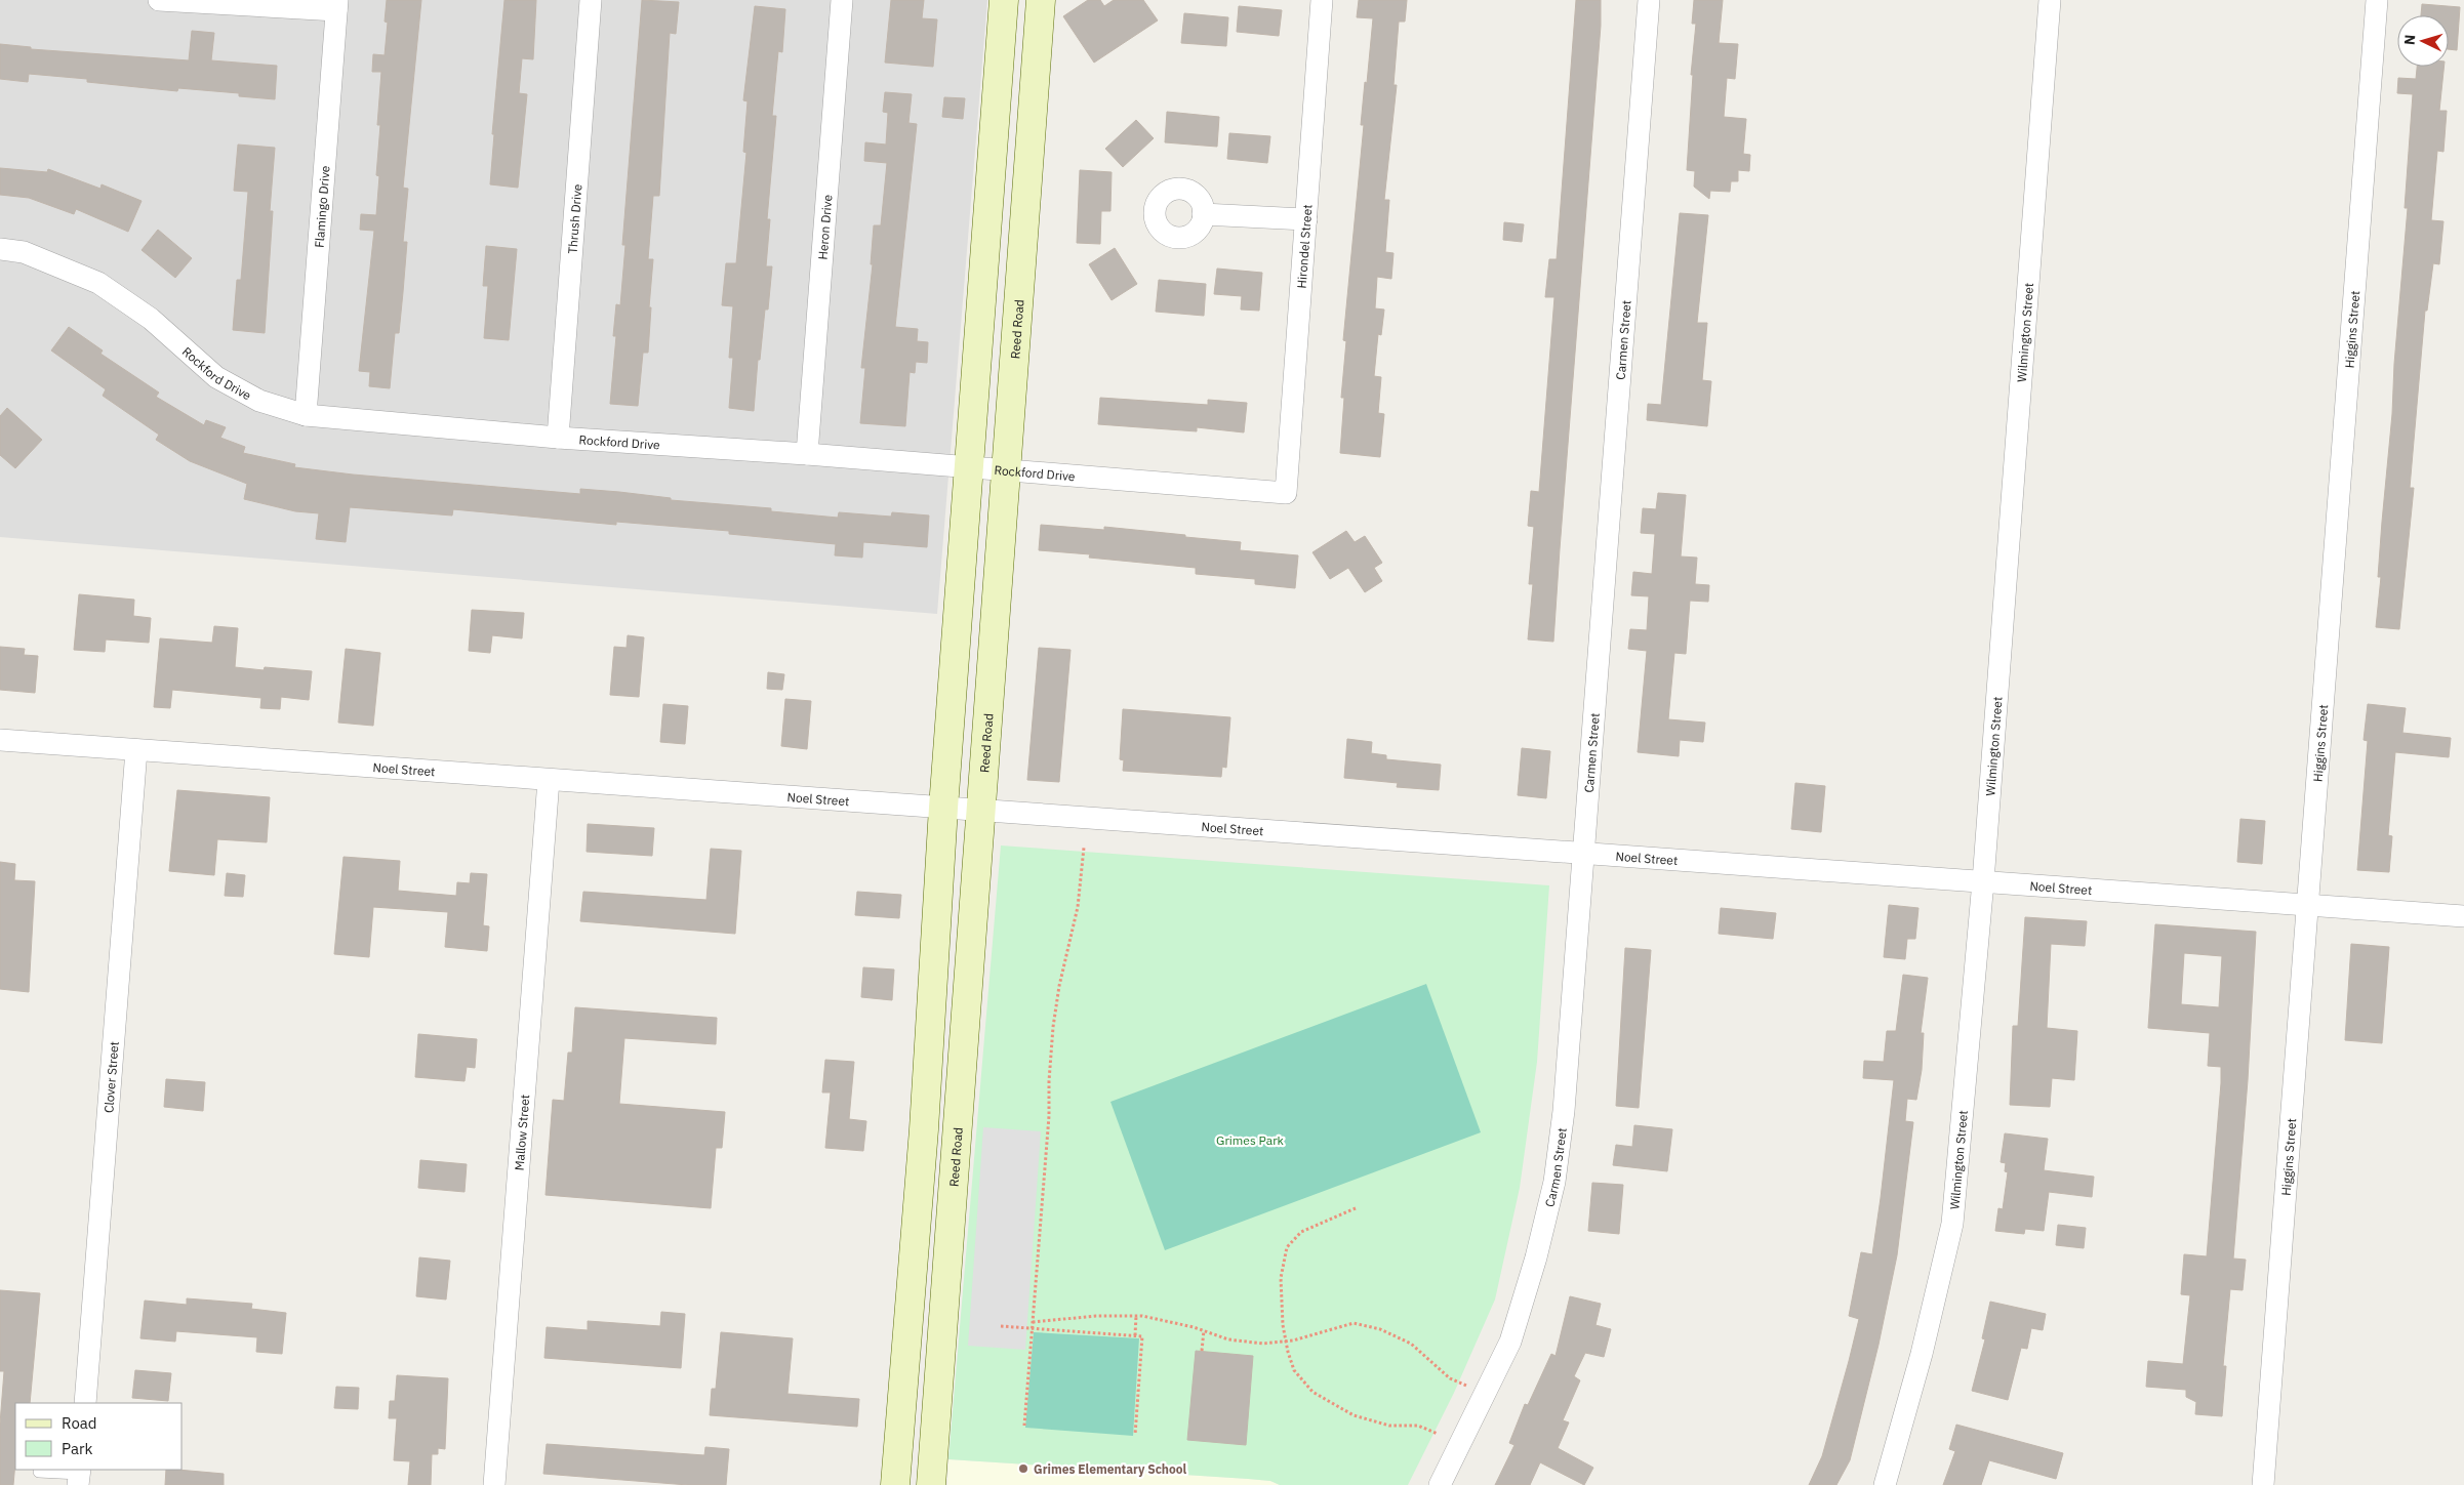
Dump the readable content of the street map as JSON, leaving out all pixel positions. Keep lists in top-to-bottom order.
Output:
{
  "streets": {
    "street": [
      "Flamingo Drive",
      "Thrush Drive",
      "Heron Drive",
      "Hirondel Street",
      "Reed Road",
      "Higgins Street",
      "Wilmington Street",
      "Carmen Street",
      "Rockford Drive",
      "Noel Street",
      "Clover Street",
      "Mallow Street"
    ]
  },
  "crossings": [
    ["Flamingo Drive", "Rockford Drive"],
    ["Thrush Drive", "Rockford Drive"],
    ["Heron Drive", "Rockford Drive"],
    ["Hirondel Street", "Rockford Drive"],
    ["Reed Road", "Rockford Drive"],
    ["Reed Road", "Noel Street"],
    ["Higgins Street", "Noel Street"],
    ["Wilmington Street", "Noel Street"],
    ["Carmen Street", "Noel Street"],
    ["Noel Street", "Clover Street"],
    ["Noel Street", "Mallow Street"]
  ],
  "parks": ["Grimes Park"],
  "places": ["Grimes Elementary School"],
  "legend": ["Road", "Park"],
  "north": "left"
}
